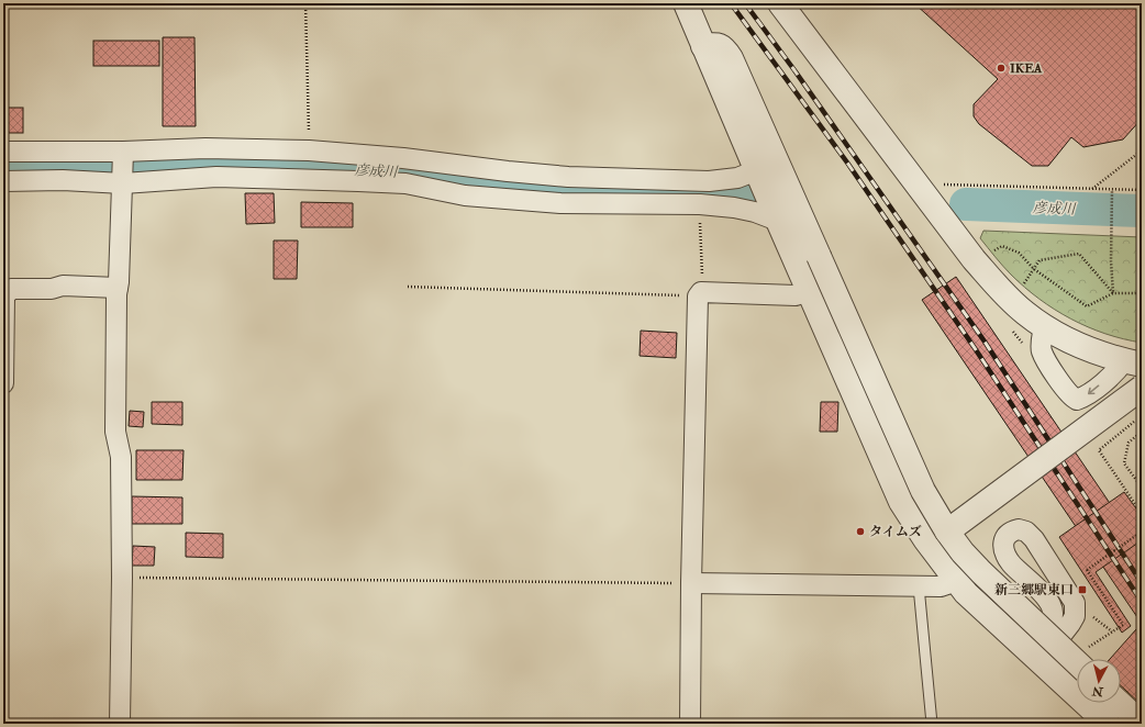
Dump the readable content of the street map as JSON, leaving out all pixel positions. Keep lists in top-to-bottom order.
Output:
{
  "water": ["彦成川"],
  "places": {
    "other": ["IKEA", "タイムズ"],
    "transit": ["新三郷駅東口"]
  },
  "north": "bottom"
}
